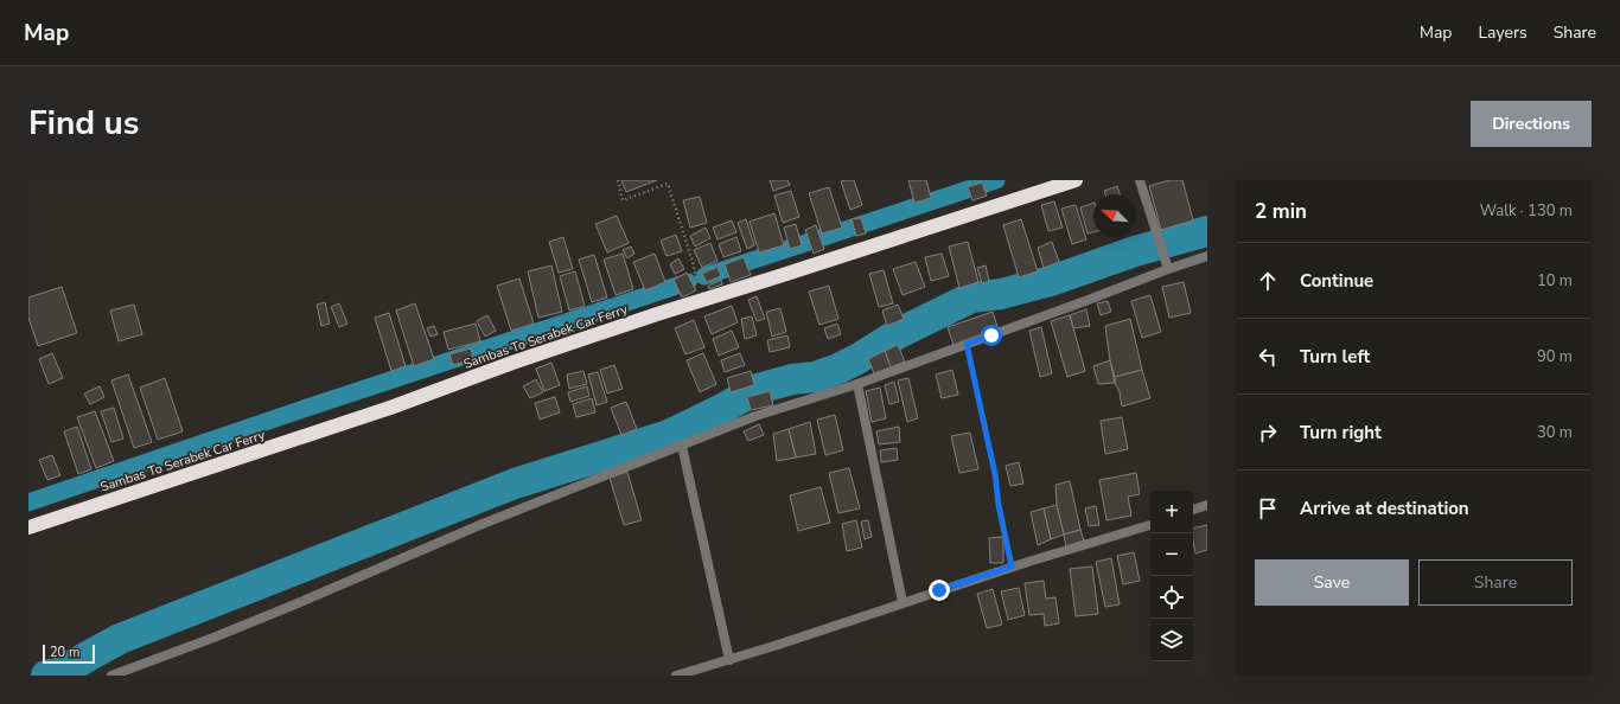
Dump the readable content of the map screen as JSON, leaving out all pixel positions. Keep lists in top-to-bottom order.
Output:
{
  "streets": {
    "highway": ["Sambas To Serabek Car Ferry"]
  },
  "scale_bar": "20 m",
  "north": "top left",
  "page": {
    "header": "Map",
    "nav": ["Map", "Layers", "Share"],
    "title": "Find us",
    "buttons": [
      "Directions",
      ["Save", "Share"]
    ],
    "heading": ["2 min", "Walk · 130 m"],
    "list": [
      ["Continue", "10 m"],
      ["Turn left", "90 m"],
      ["Turn right", "30 m"],
      "Arrive at destination"
    ],
    "map_buttons": ["+", "−"],
    "scale": "20 m"
  }
}
